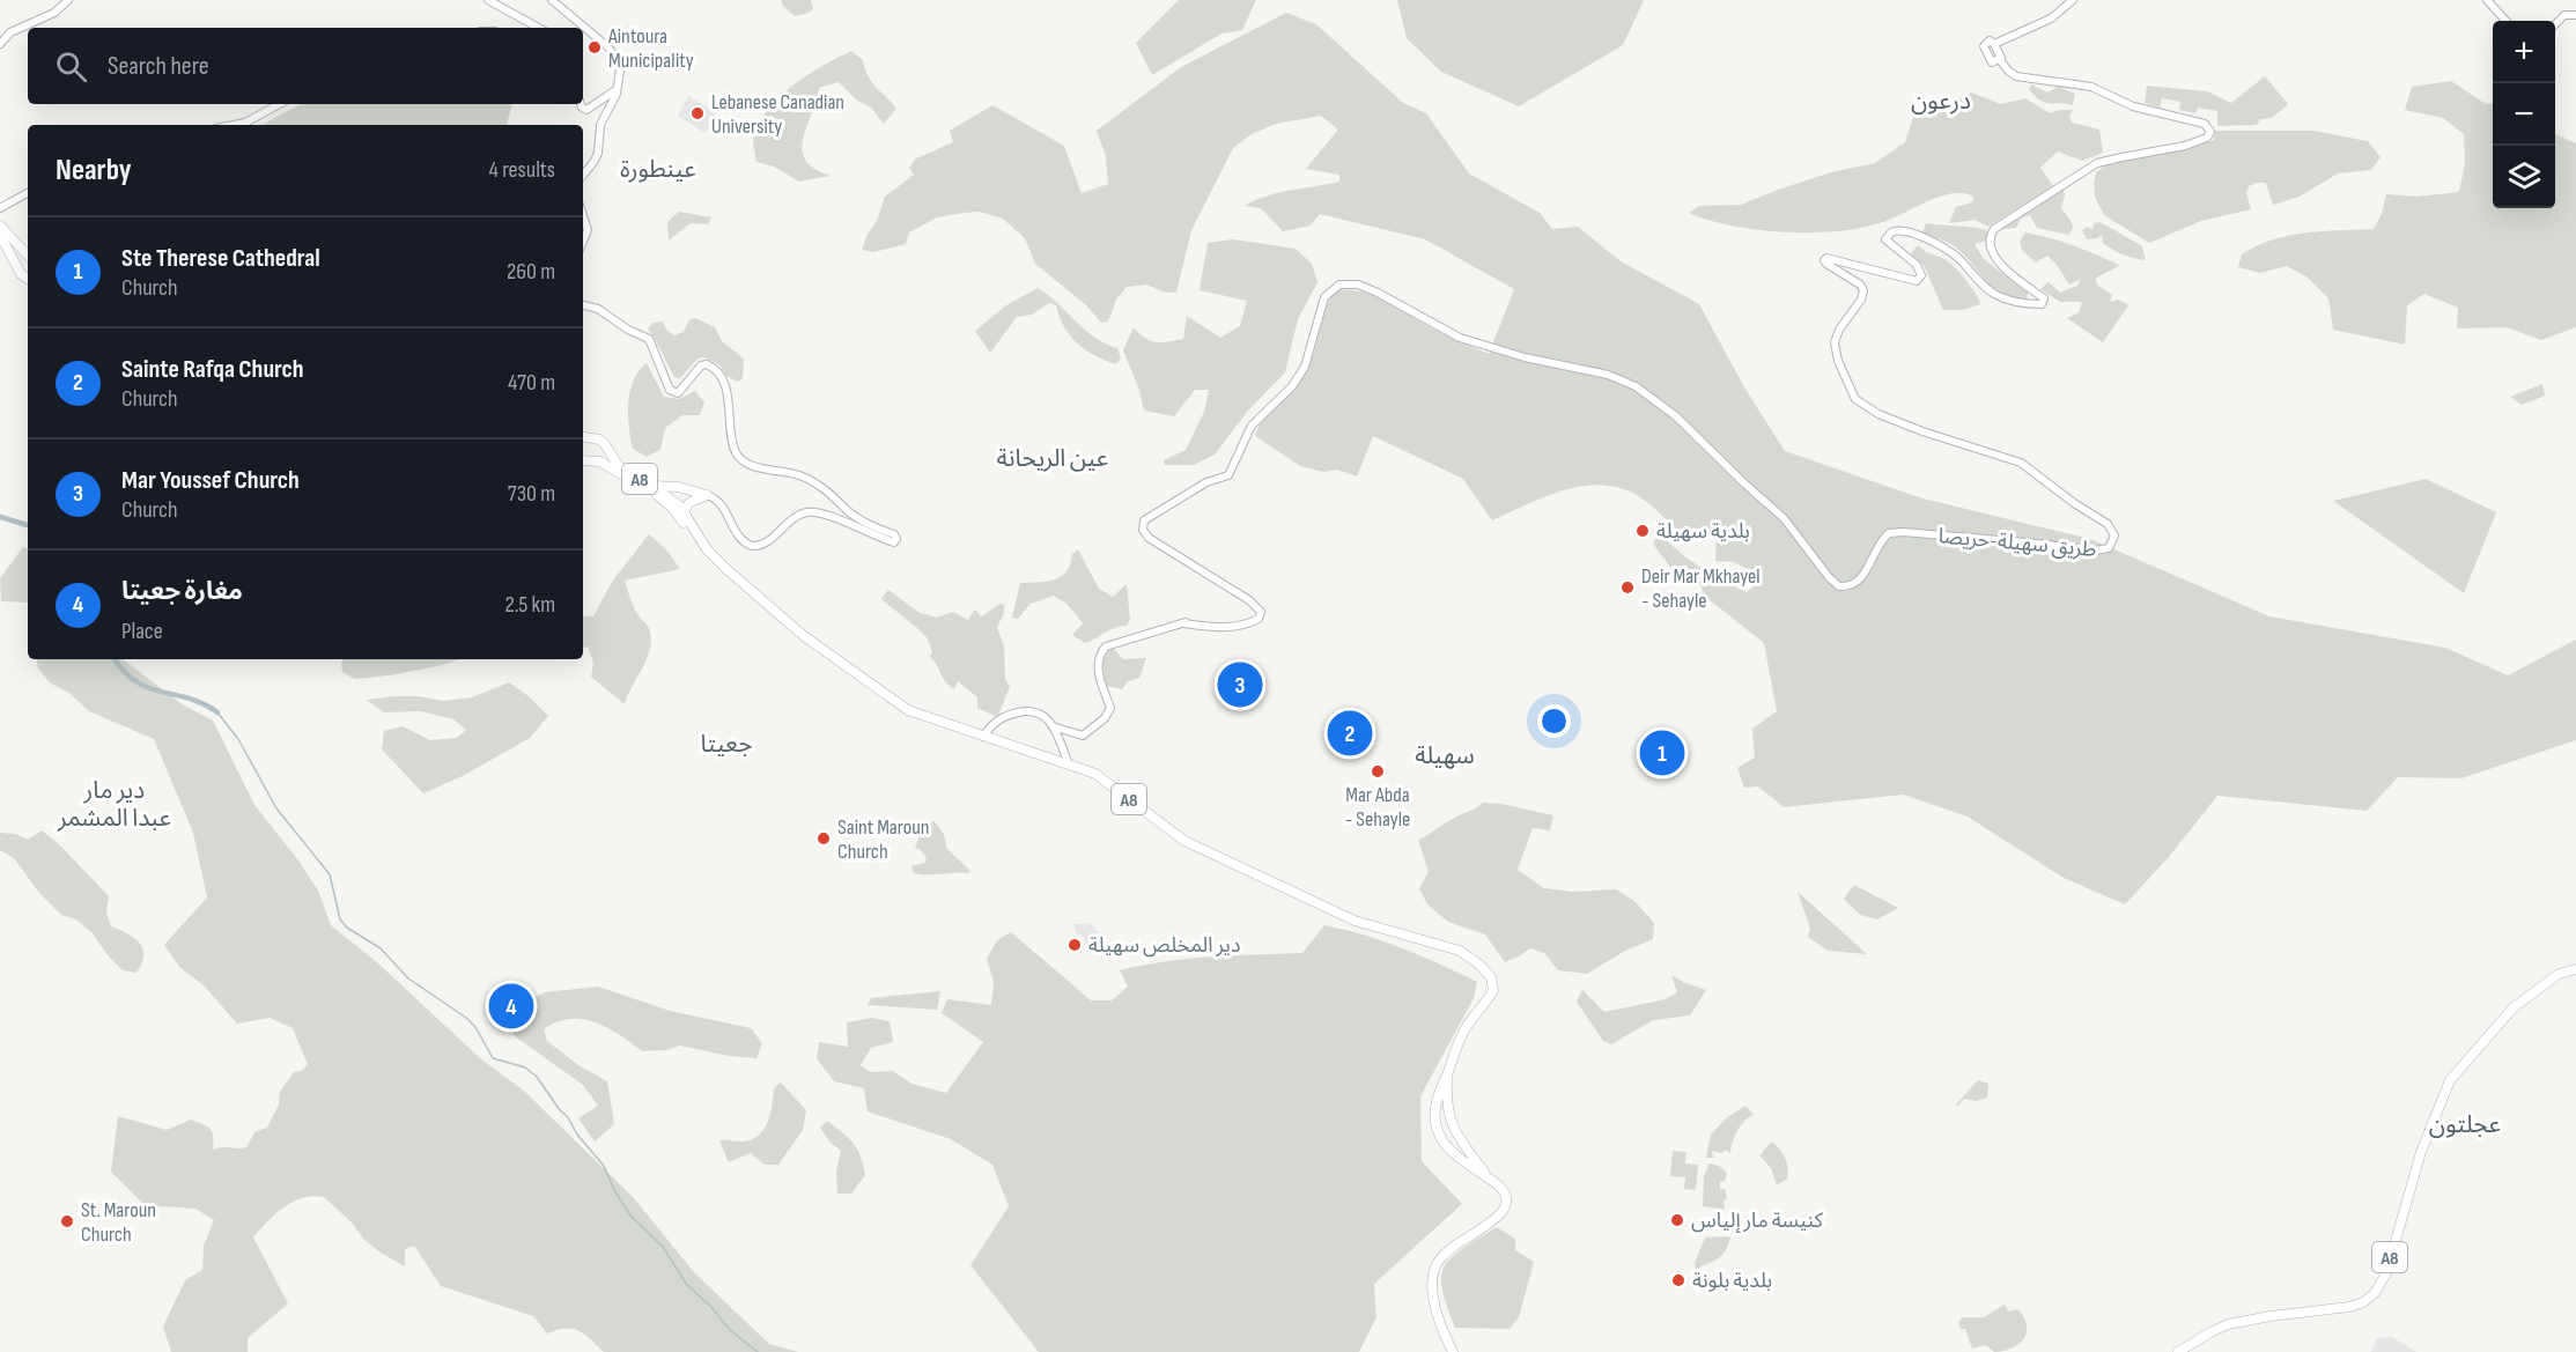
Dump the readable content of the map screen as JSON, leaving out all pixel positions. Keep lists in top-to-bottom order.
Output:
{
  "streets": {
    "highway": ["A8"],
    "main road": ["طريق سهيلة-حريصا"]
  },
  "districts": [
    "درعون",
    "عينطورة",
    "عين الريحانة",
    "جعيتا",
    "سهيلة",
    "دير مار عبدا المشمر",
    "عجلتون"
  ],
  "places": [
    "Aintoura Municipality",
    "Lebanese Canadian University",
    "بلدية سهيلة",
    "Deir Mar Mkhayel - Sehayle",
    "Mar Abda - Sehayle",
    "Saint Maroun Church",
    "دير المخلص سهيلة",
    "كنيسة مار إلياس",
    "St. Maroun Church",
    "بلدية بلونة"
  ],
  "page": {
    "map_buttons": ["+", "−"],
    "search": "Search here",
    "heading": ["Nearby", "4 results"],
    "list": [
      {
        "mark": "1",
        "name": "Ste Therese Cathedral",
        "note": "Church",
        "value": "260 m"
      },
      {
        "mark": "2",
        "name": "Sainte Rafqa Church",
        "note": "Church",
        "value": "470 m"
      },
      {
        "mark": "3",
        "name": "Mar Youssef Church",
        "note": "Church",
        "value": "730 m"
      },
      {
        "mark": "4",
        "name": "مغارة جعيتا",
        "note": "Place",
        "value": "2.5 km"
      }
    ],
    "pins": [
      "3",
      "2",
      "1",
      "4"
    ]
  }
}
